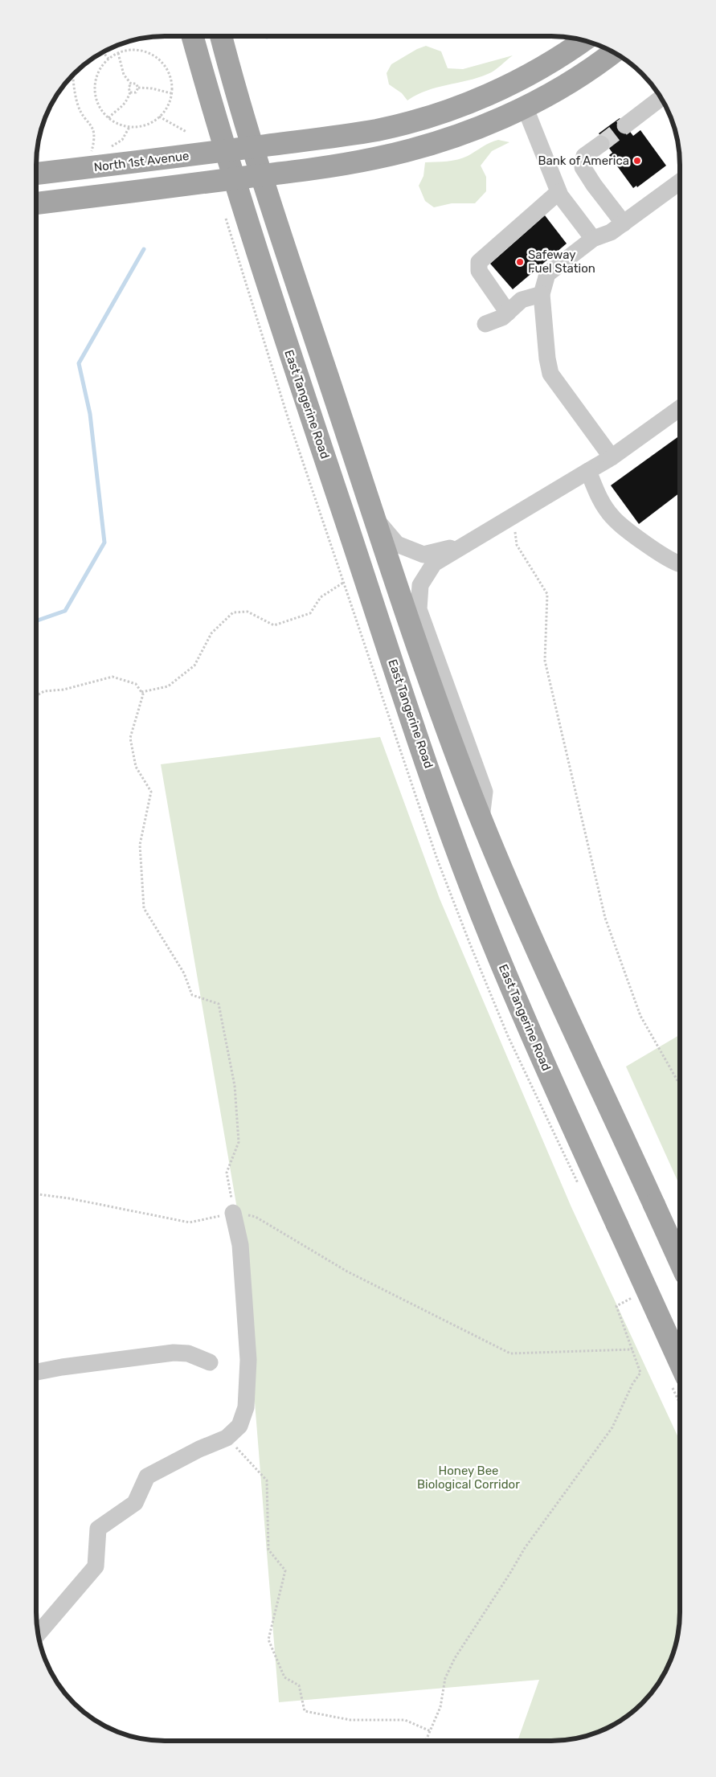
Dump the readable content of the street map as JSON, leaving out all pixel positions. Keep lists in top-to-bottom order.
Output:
{
  "streets": {
    "main road": ["North 1st Avenue", "East Tangerine Road"]
  },
  "crossings": [
    ["North 1st Avenue", "East Tangerine Road"]
  ],
  "parks": ["Honey Bee Biological Corridor"],
  "places": ["Bank of America", "Safeway Fuel Station"]
}
